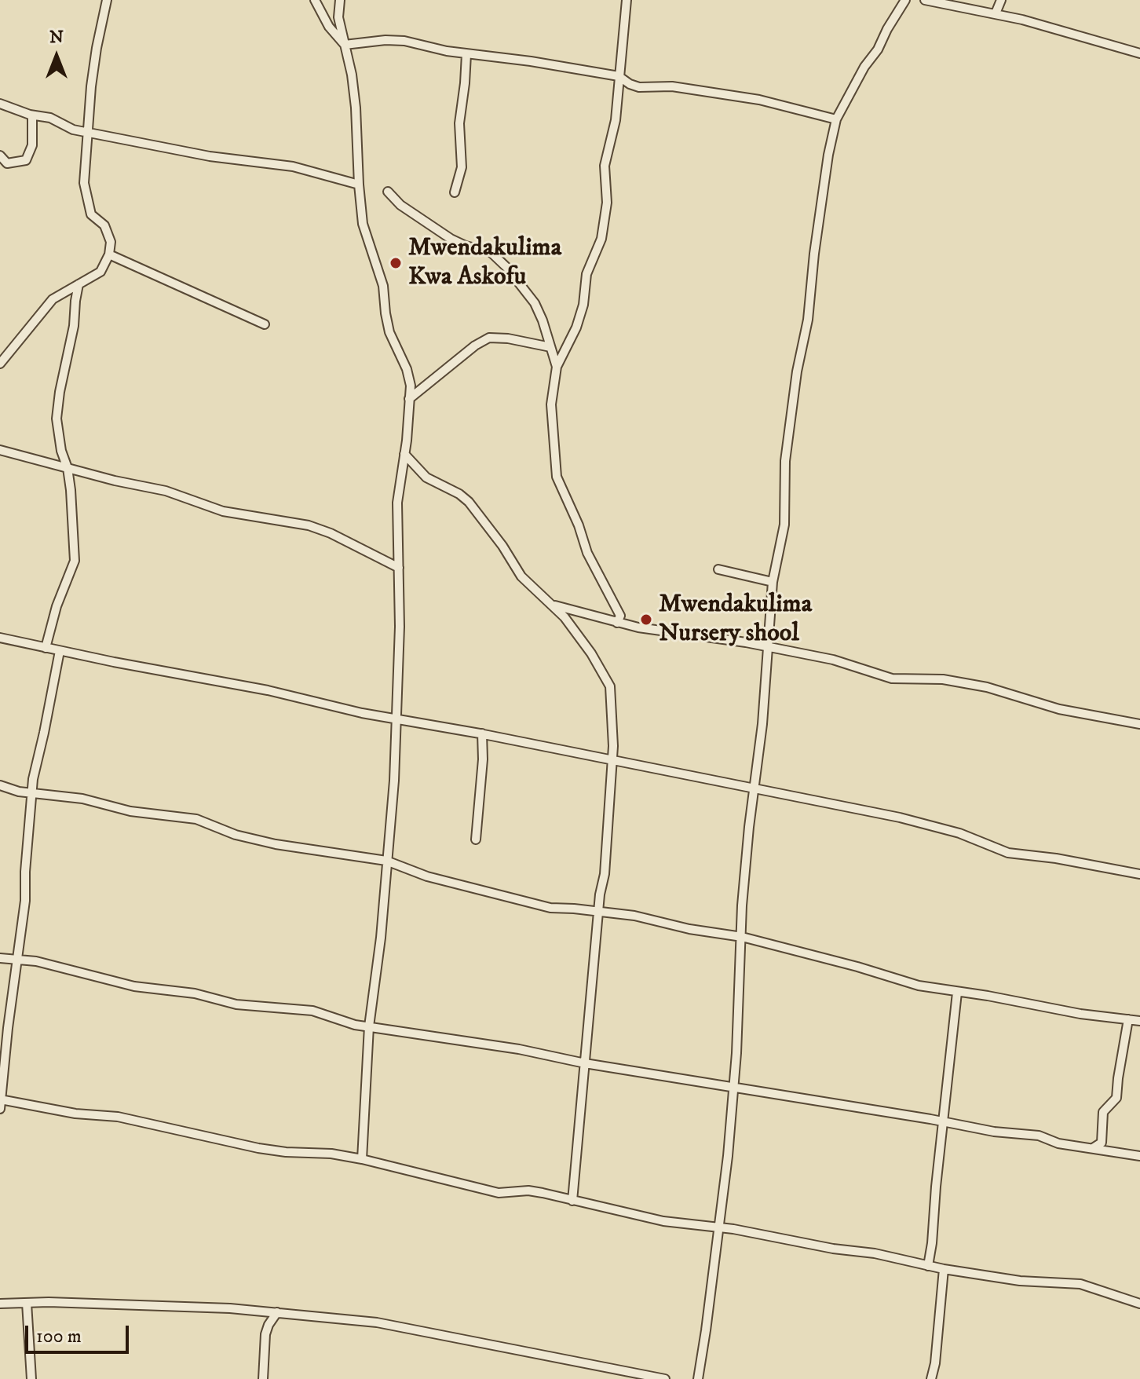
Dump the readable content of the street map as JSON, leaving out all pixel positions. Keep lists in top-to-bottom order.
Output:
{
  "places": ["Mwendakulima Kwa Askofu", "Mwendakulima Nursery shool"],
  "scale_bar": "100 m",
  "north": "top"
}
